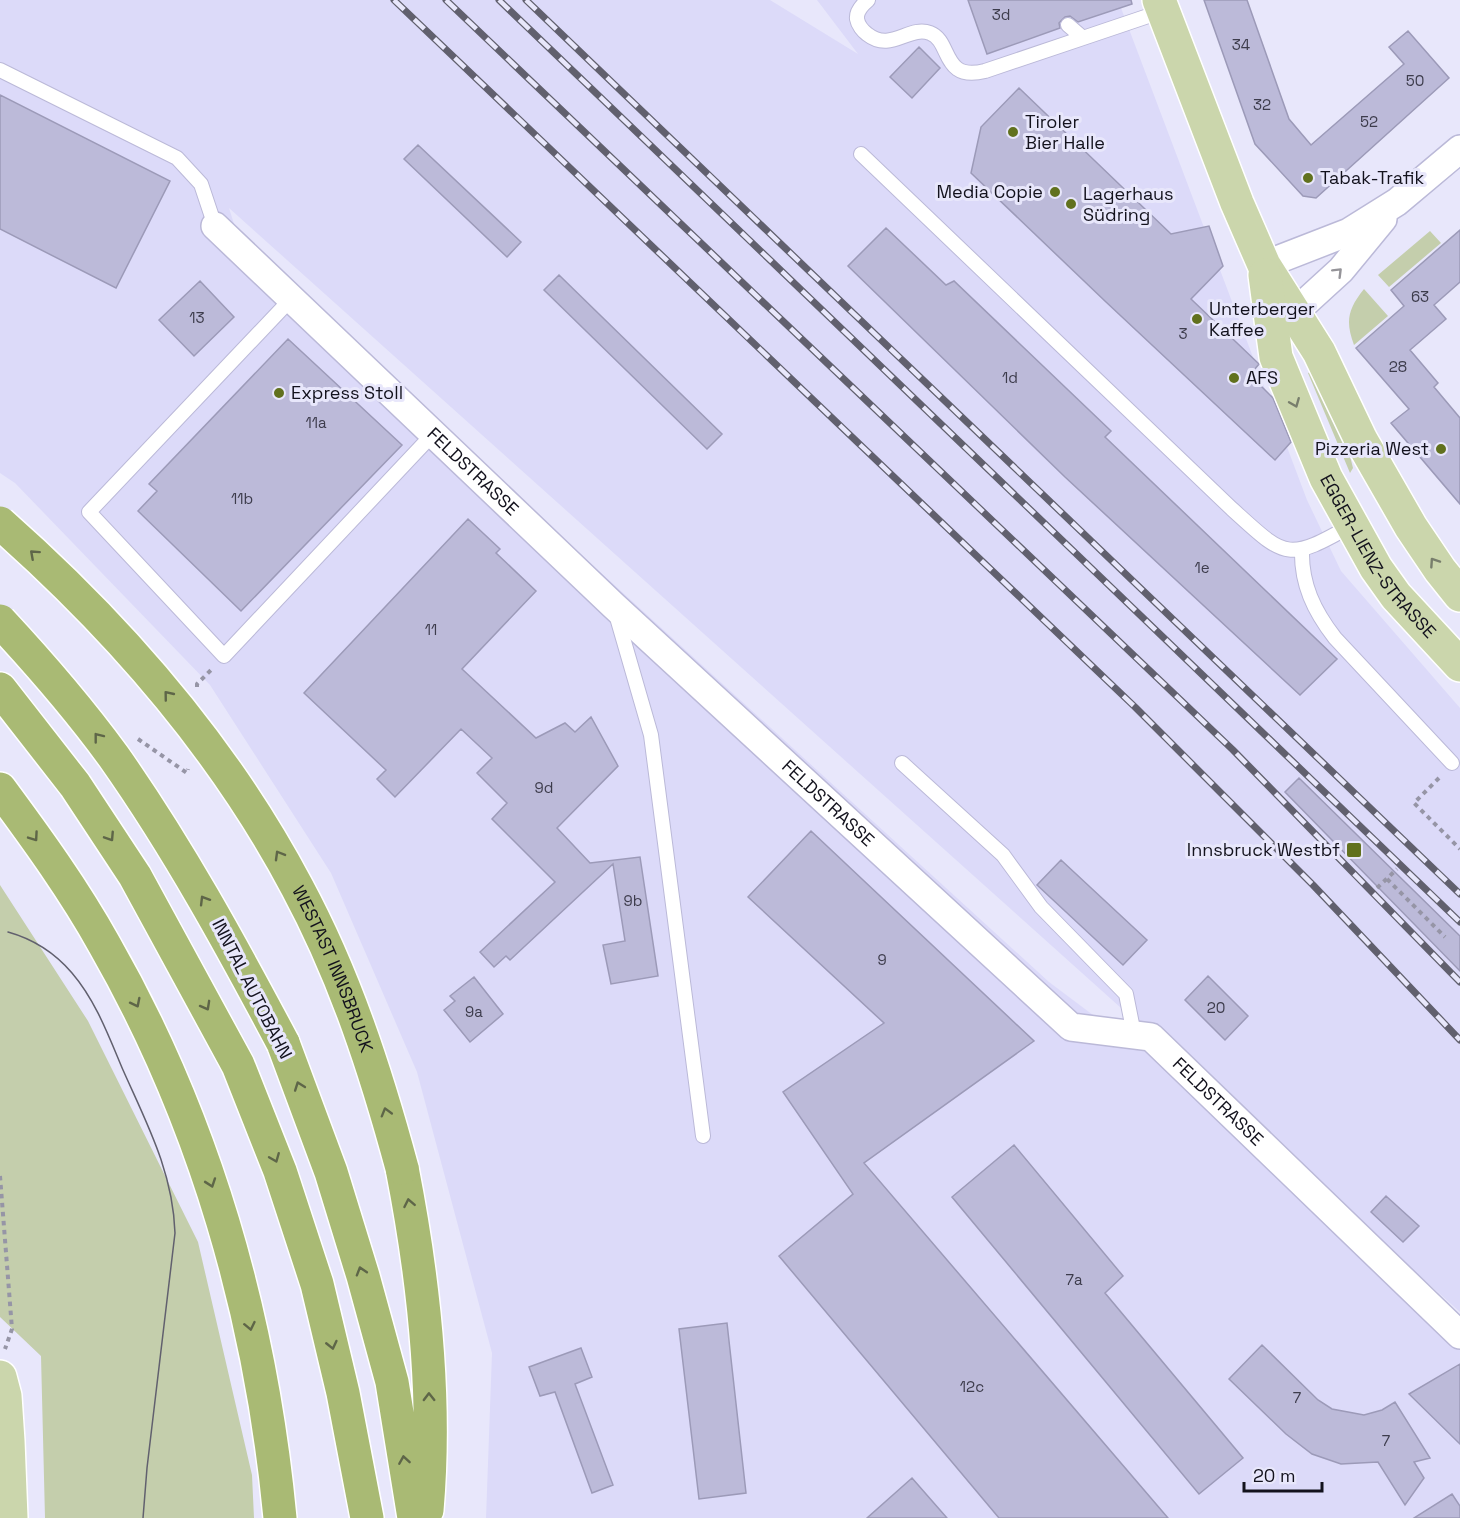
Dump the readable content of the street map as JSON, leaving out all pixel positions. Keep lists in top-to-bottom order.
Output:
{
  "streets": {
    "highway": ["WESTAST INNSBRUCK", "INNTAL AUTOBAHN"],
    "main road": ["EGGER-LIENZ-STRASSE"],
    "street": ["FELDSTRASSE"]
  },
  "places": {
    "other": [
      "Tiroler Bier Halle",
      "Tabak-Trafik",
      "Media Copie",
      "Lagerhaus Südring",
      "Unterberger Kaffee",
      "AFS",
      "Express Stoll",
      "Pizzeria West"
    ],
    "transit": ["Innsbruck Westbf"]
  },
  "house_numbers": [
    "3d",
    "34",
    "50",
    "32",
    "52",
    "63",
    "13",
    "3",
    "28",
    "1d",
    "11a",
    "11b",
    "1e",
    "11",
    "9d",
    "9b",
    "9",
    "20",
    "9a",
    "7a",
    "12c",
    "7",
    "7"
  ],
  "scale_bar": "20 m"
}
